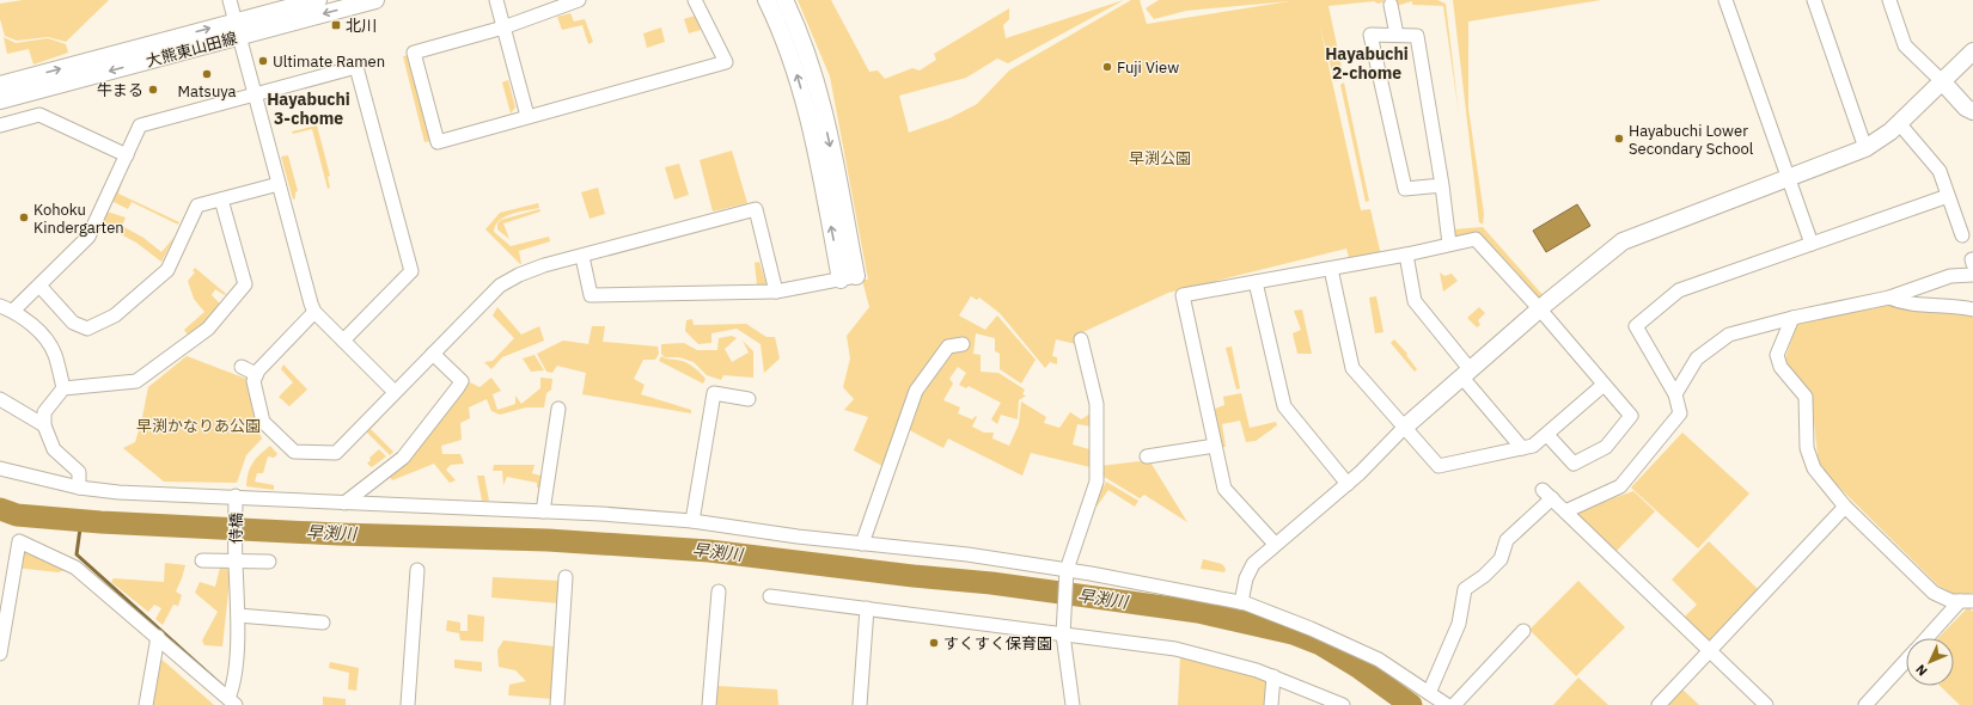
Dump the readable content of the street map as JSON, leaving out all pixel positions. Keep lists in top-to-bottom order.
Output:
{
  "streets": {
    "street": ["大熊東山田線", "侍橋"]
  },
  "districts": ["Hayabuchi 2-chome", "Hayabuchi 3-chome"],
  "water": ["早渕川"],
  "parks": ["早渕公園", "早渕かなりあ公園"],
  "places": {
    "transit": ["北川"],
    "other": [
      "Ultimate Ramen",
      "Fuji View",
      "Matsuya",
      "牛まる",
      "Hayabuchi Lower Secondary School",
      "Kohoku Kindergarten",
      "すくすく保育園"
    ]
  },
  "north": "bottom left"
}
